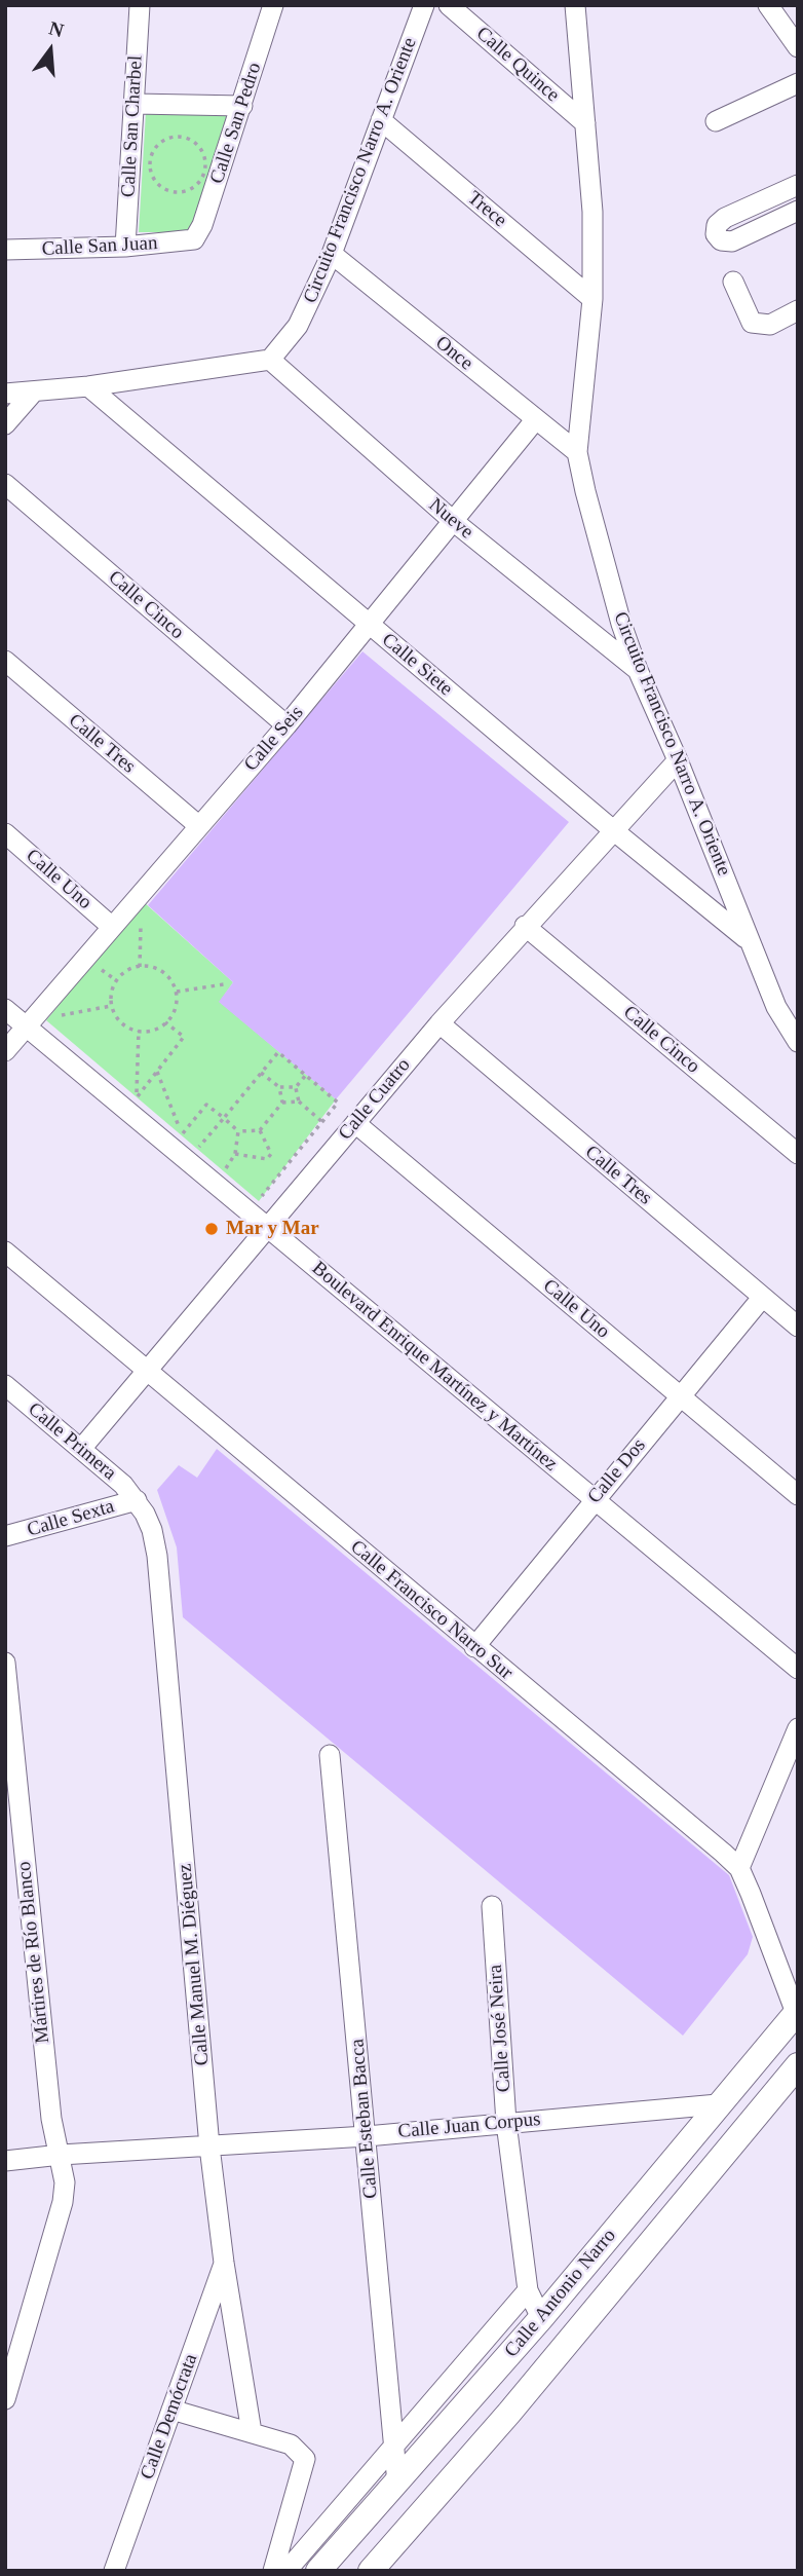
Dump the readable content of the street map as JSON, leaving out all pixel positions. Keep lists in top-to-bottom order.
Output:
{
  "streets": {
    "main road": ["Calle Antonio Narro"],
    "street": [
      "Calle Quince",
      "Calle San Pedro",
      "Calle San Charbel",
      "Circuito Francisco Narro A. Oriente",
      "Trece",
      "Calle San Juan",
      "Once",
      "Nueve",
      "Calle Cinco",
      "Calle Siete",
      "Calle Seis",
      "Calle Tres",
      "Calle Uno",
      "Calle Cuatro",
      "Boulevard Enrique Martínez y Martínez",
      "Calle Primera",
      "Calle Dos",
      "Calle Sexta",
      "Calle Francisco Narro Sur",
      "Mártires de Río Blanco",
      "Calle Manuel M. Diéguez",
      "Calle José Neira",
      "Calle Esteban Bacca",
      "Calle Juan Corpus",
      "Calle Demócrata"
    ]
  },
  "crossings": [
    ["Calle Quince", "Circuito Francisco Narro A. Oriente"],
    ["Calle San Pedro", "Calle San Juan"],
    ["Calle San Charbel", "Calle San Juan"],
    ["Circuito Francisco Narro A. Oriente", "Trece"],
    ["Circuito Francisco Narro A. Oriente", "Once"],
    ["Circuito Francisco Narro A. Oriente", "Nueve"],
    ["Circuito Francisco Narro A. Oriente", "Calle Siete"],
    ["Circuito Francisco Narro A. Oriente", "Calle Cuatro"],
    ["Once", "Calle Seis"],
    ["Nueve", "Calle Seis"],
    ["Calle Cinco", "Calle Seis"],
    ["Calle Cinco", "Calle Cuatro"],
    ["Calle Siete", "Calle Seis"],
    ["Calle Siete", "Calle Cuatro"],
    ["Calle Seis", "Calle Tres"],
    ["Calle Seis", "Calle Uno"],
    ["Calle Seis", "Boulevard Enrique Martínez y Martínez"],
    ["Calle Tres", "Calle Cuatro"],
    ["Calle Tres", "Calle Dos"],
    ["Calle Uno", "Calle Cuatro"],
    ["Calle Uno", "Calle Dos"],
    ["Calle Cuatro", "Boulevard Enrique Martínez y Martínez"],
    ["Calle Cuatro", "Calle Primera"],
    ["Calle Cuatro", "Calle Francisco Narro Sur"],
    ["Boulevard Enrique Martínez y Martínez", "Calle Dos"],
    ["Calle Primera", "Calle Sexta"],
    ["Calle Primera", "Calle Manuel M. Diéguez"],
    ["Calle Dos", "Calle Francisco Narro Sur"],
    ["Calle Sexta", "Calle Manuel M. Diéguez"],
    ["Calle Francisco Narro Sur", "Calle Antonio Narro"],
    ["Mártires de Río Blanco", "Calle Juan Corpus"],
    ["Calle Manuel M. Diéguez", "Calle Juan Corpus"],
    ["Calle Manuel M. Diéguez", "Calle Demócrata"],
    ["Calle José Neira", "Calle Juan Corpus"],
    ["Calle José Neira", "Calle Antonio Narro"],
    ["Calle Esteban Bacca", "Calle Juan Corpus"],
    ["Calle Esteban Bacca", "Calle Antonio Narro"],
    ["Calle Juan Corpus", "Calle Antonio Narro"]
  ],
  "places": ["Mar y Mar"],
  "north": "top"
}
